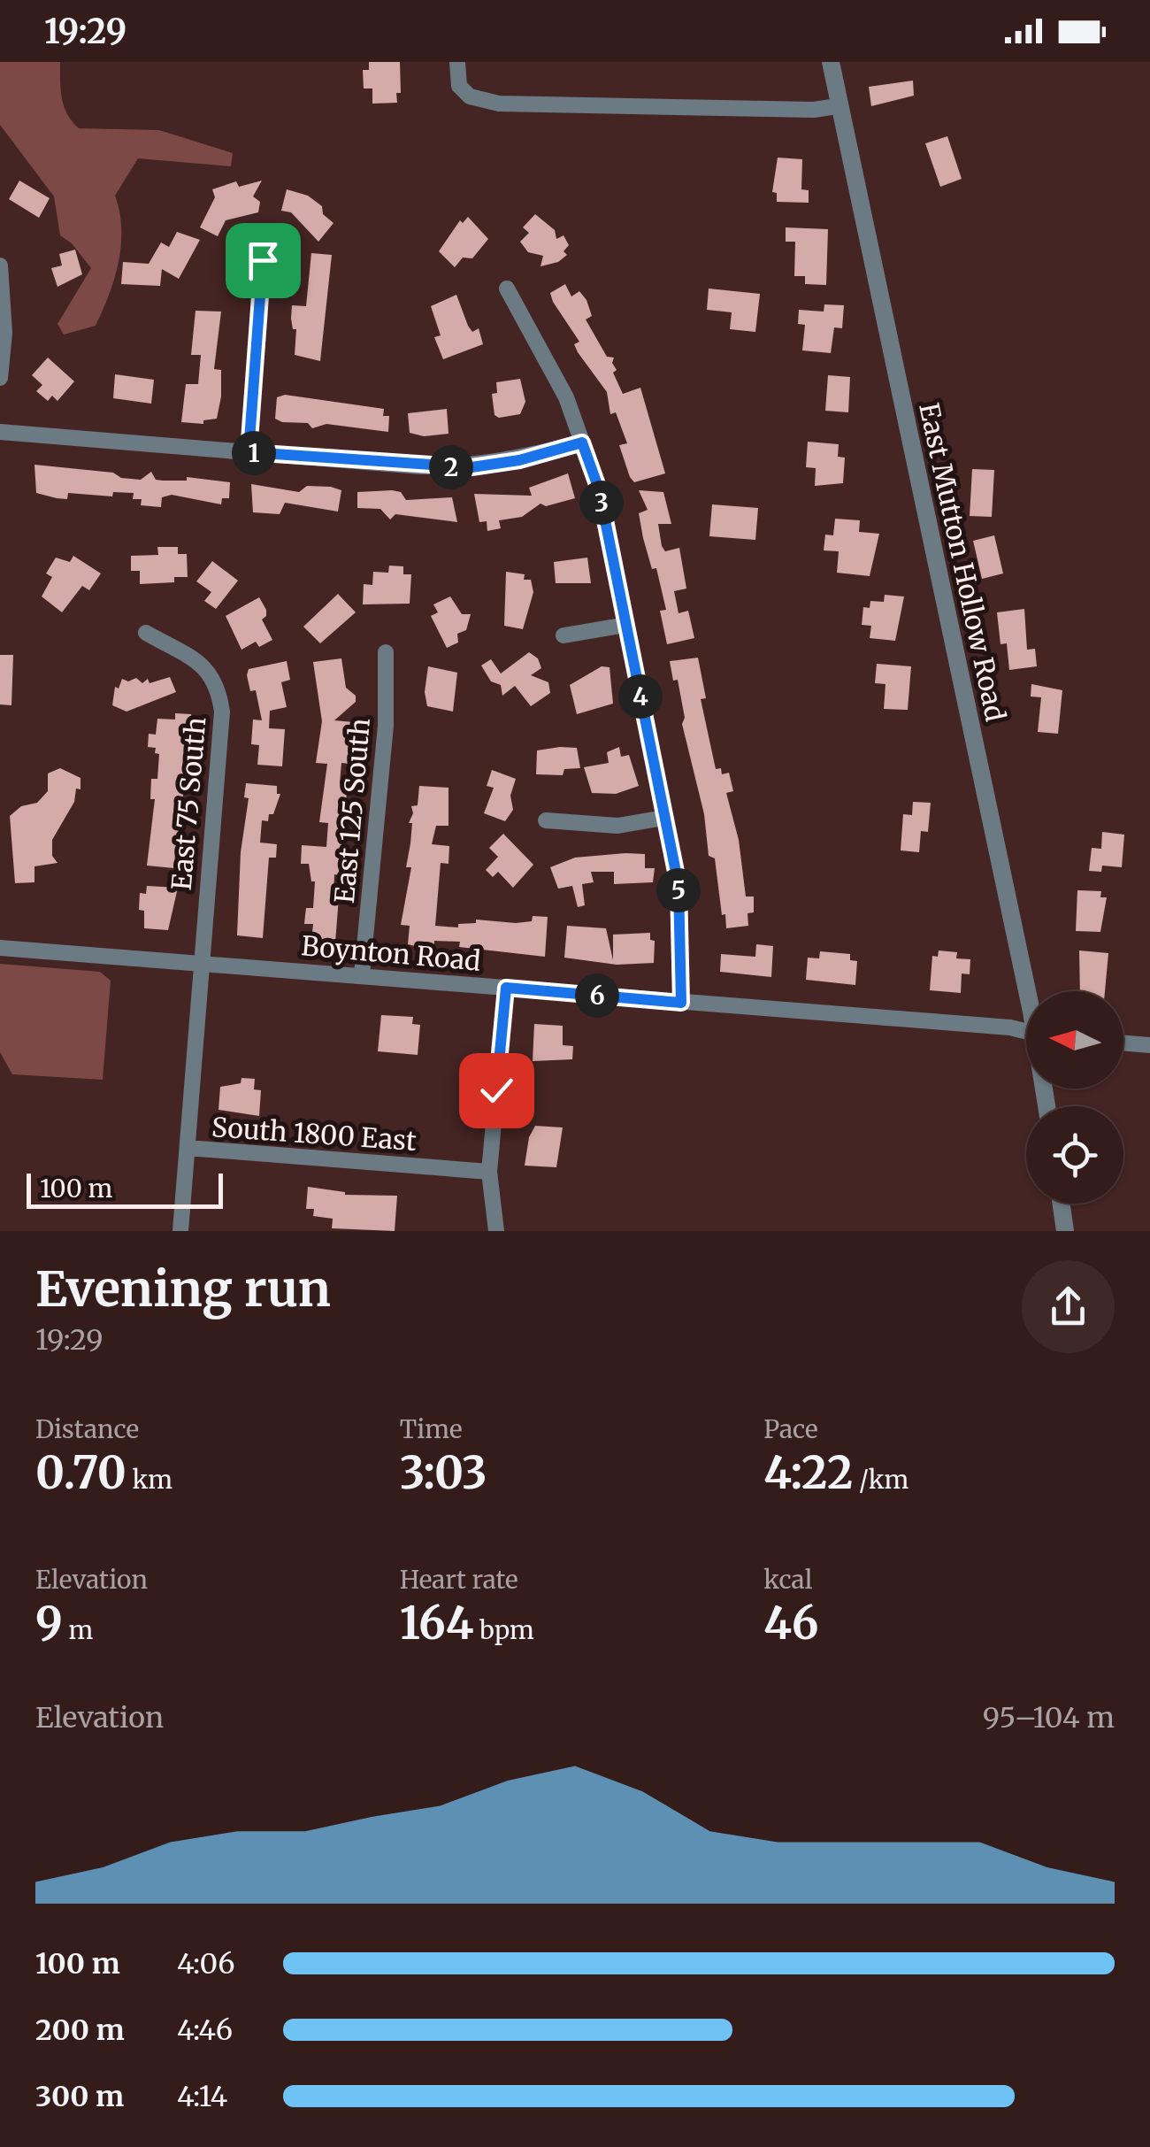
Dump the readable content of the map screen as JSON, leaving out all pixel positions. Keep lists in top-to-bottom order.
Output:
{
  "streets": {
    "street": [
      "East Mutton Hollow Road",
      "East 75 South",
      "East 125 South",
      "Boynton Road",
      "South 1800 East"
    ]
  },
  "crossings": [
    ["East 75 South", "Boynton Road"],
    ["East 125 South", "Boynton Road"]
  ],
  "scale_bar": "100 m",
  "north": "left",
  "page": {
    "status": "19:29",
    "pins": [
      "1",
      "2",
      "3",
      "4",
      "5",
      "6"
    ],
    "scale": "100 m",
    "heading": ["Evening run", "19:29"],
    "stats": [
      ["Distance", "0.70 km"],
      ["Time", "3:03"],
      ["Pace", "4:22 /km"],
      ["Elevation", "9 m"],
      ["Heart rate", "164 bpm"],
      ["kcal", "46"]
    ],
    "chart": ["Elevation", "95–104 m"],
    "list": [
      {
        "name": "100 m",
        "note": "4:06"
      },
      {
        "name": "200 m",
        "note": "4:46"
      },
      {
        "name": "300 m",
        "note": "4:14"
      }
    ]
  }
}
